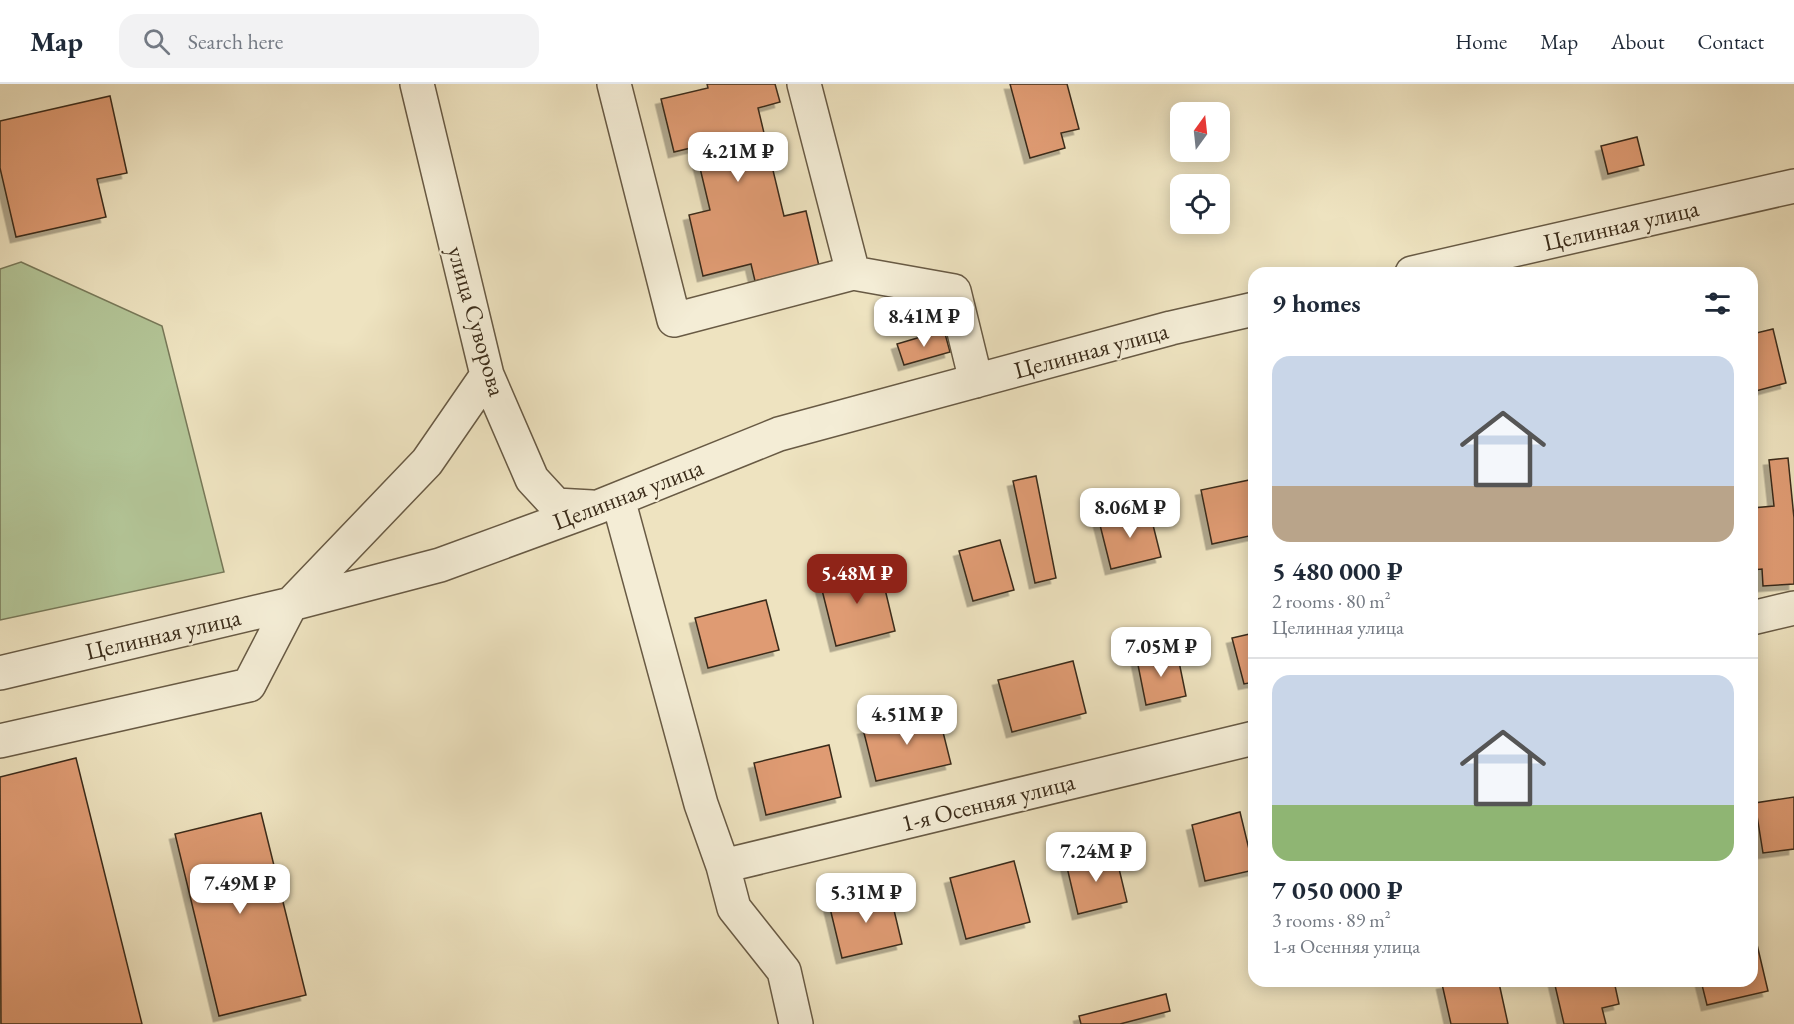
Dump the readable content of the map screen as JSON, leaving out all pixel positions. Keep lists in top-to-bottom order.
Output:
{
  "streets": {
    "street": ["Целинная улица", "улица Суворова", "1-я Осенняя улица"]
  },
  "crossings": [
    ["Целинная улица", "улица Суворова"]
  ],
  "north": "top",
  "page": {
    "header": "Map",
    "search": "Search here",
    "nav": [
      "Home",
      "Map",
      "About",
      "Contact"
    ],
    "price": [
      "4.21M ₽",
      "8.41M ₽",
      "8.06M ₽",
      "5.48M ₽",
      "7.05M ₽",
      "4.51M ₽",
      "7.24M ₽",
      "7.49M ₽",
      "5.31M ₽"
    ],
    "heading": "9 homes",
    "list": [
      {
        "name": "5 480 000 ₽",
        "note": "2 rooms · 80 m² · Целинная улица"
      },
      {
        "name": "7 050 000 ₽",
        "note": "3 rooms · 89 m² · 1-я Осенняя улица"
      }
    ]
  }
}
